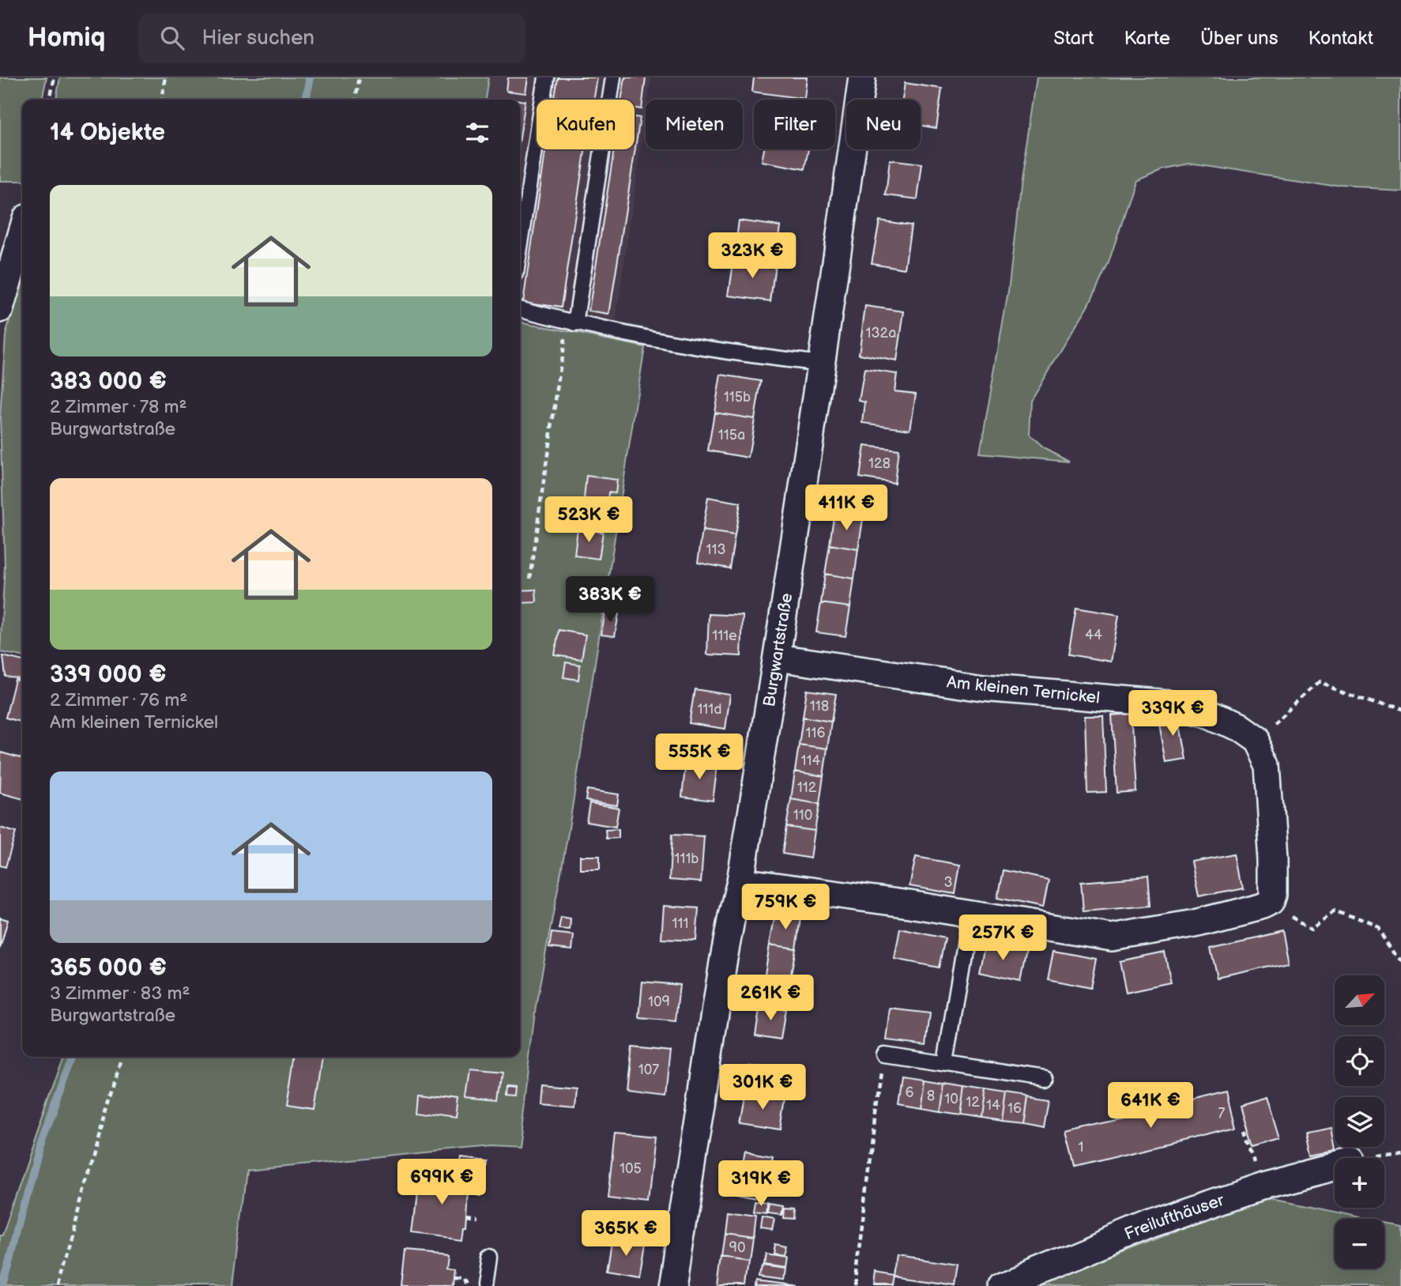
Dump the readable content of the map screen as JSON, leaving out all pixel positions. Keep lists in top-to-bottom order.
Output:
{
  "streets": {
    "street": ["Burgwartstraße", "Am kleinen Ternickel", "Freilufthäuser"]
  },
  "crossings": [
    ["Burgwartstraße", "Am kleinen Ternickel"]
  ],
  "house_numbers": [
    "132a",
    "115b",
    "115a",
    "128",
    "113",
    "44",
    "111e",
    "118",
    "111d",
    "116",
    "114",
    "112",
    "110",
    "111b",
    "3",
    "111",
    "109",
    "107",
    "6",
    "8",
    "10",
    "12",
    "14",
    "16",
    "7",
    "1",
    "105",
    "90"
  ],
  "north": "top right",
  "page": {
    "header": "Homiq",
    "search": "Hier suchen",
    "nav": [
      "Start",
      "Karte",
      "Über uns",
      "Kontakt"
    ],
    "chip": [
      "Kaufen",
      "Mieten",
      "Filter",
      "Neu"
    ],
    "heading": "14 Objekte",
    "list": [
      {
        "name": "383 000 €",
        "note": "2 Zimmer · 78 m² · Burgwartstraße"
      },
      {
        "name": "339 000 €",
        "note": "2 Zimmer · 76 m² · Am kleinen Ternickel"
      },
      {
        "name": "365 000 €",
        "note": "3 Zimmer · 83 m² · Burgwartstraße"
      }
    ],
    "price": [
      "323K €",
      "411K €",
      "523K €",
      "383K €",
      "339K €",
      "555K €",
      "759K €",
      "257K €",
      "261K €",
      "301K €",
      "641K €",
      "699K €",
      "319K €",
      "365K €"
    ],
    "map_buttons": ["+", "−"]
  }
}
